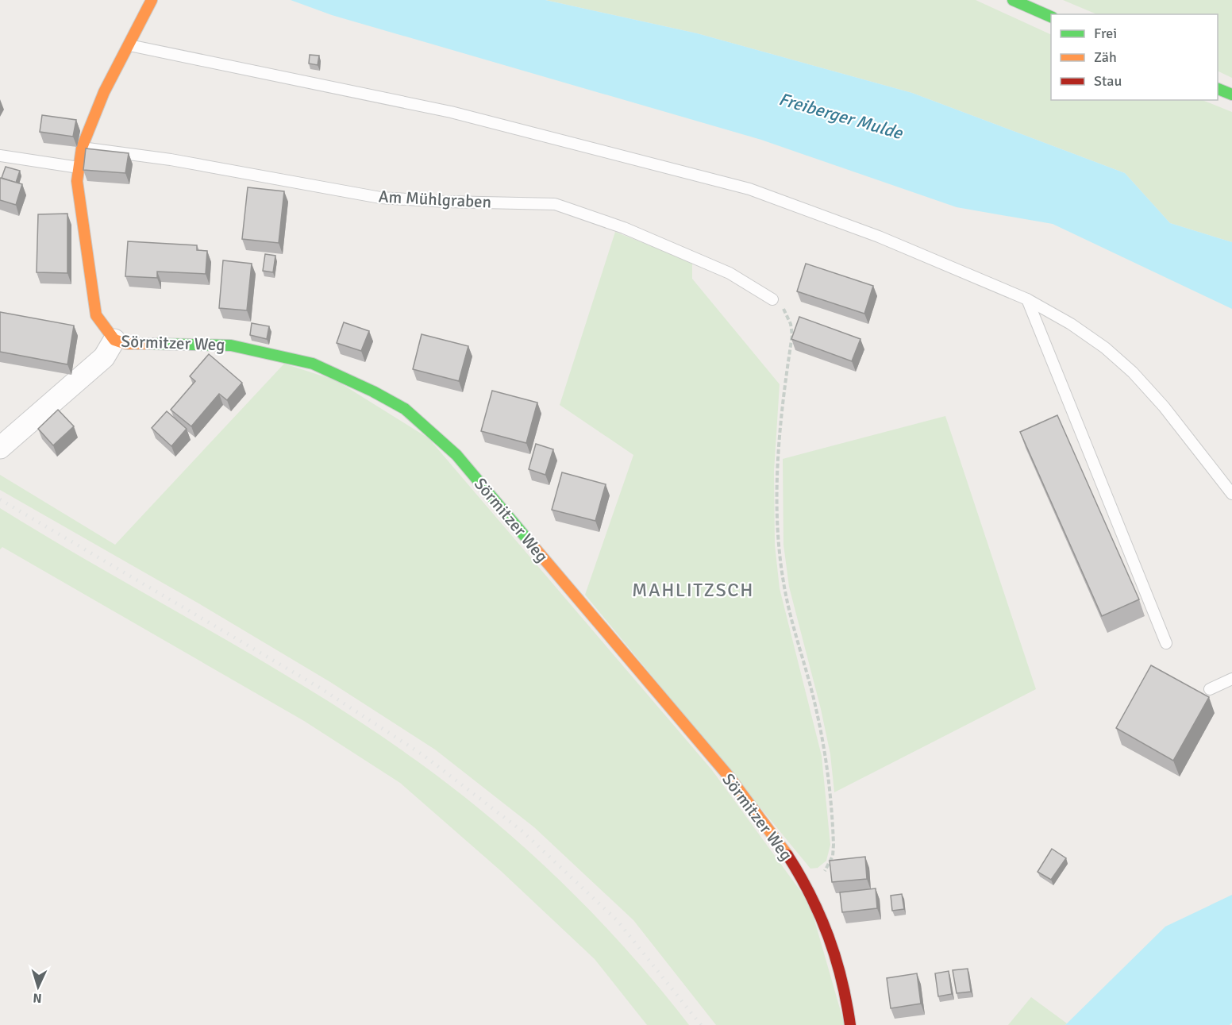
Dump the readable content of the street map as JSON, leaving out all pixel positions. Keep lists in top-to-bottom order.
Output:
{
  "streets": {
    "street": ["Sörmitzer Weg"],
    "lane": ["Am Mühlgraben"]
  },
  "districts": ["MAHLITZSCH"],
  "water": ["Freiberger Mulde"],
  "legend": ["Frei", "Zäh", "Stau"],
  "north": "bottom"
}
